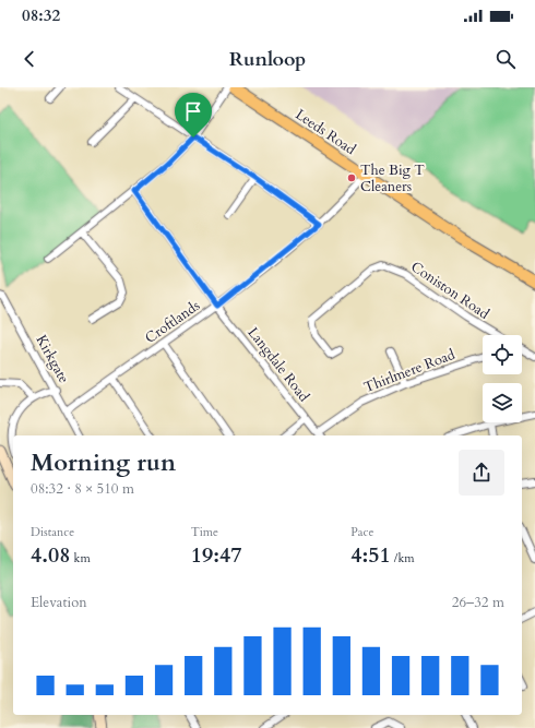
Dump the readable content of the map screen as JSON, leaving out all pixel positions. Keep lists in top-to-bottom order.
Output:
{
  "streets": {
    "main road": ["Leeds Road"],
    "street": [
      "Coniston Road",
      "Croftlands",
      "Kirkgate",
      "Langdale Road",
      "Thirlmere Road"
    ]
  },
  "crossings": [
    ["Leeds Road", "Croftlands"],
    ["Croftlands", "Kirkgate"],
    ["Croftlands", "Langdale Road"],
    ["Langdale Road", "Thirlmere Road"]
  ],
  "places": ["The Big T Cleaners"],
  "page": {
    "status": "08:32",
    "header": "Runloop",
    "heading": ["Morning run", "08:32 · 8 × 510 m"],
    "stats": [
      ["Distance", "4.08 km"],
      ["Time", "19:47"],
      ["Pace", "4:51 /km"]
    ],
    "chart": ["Elevation", "26–32 m"]
  }
}
